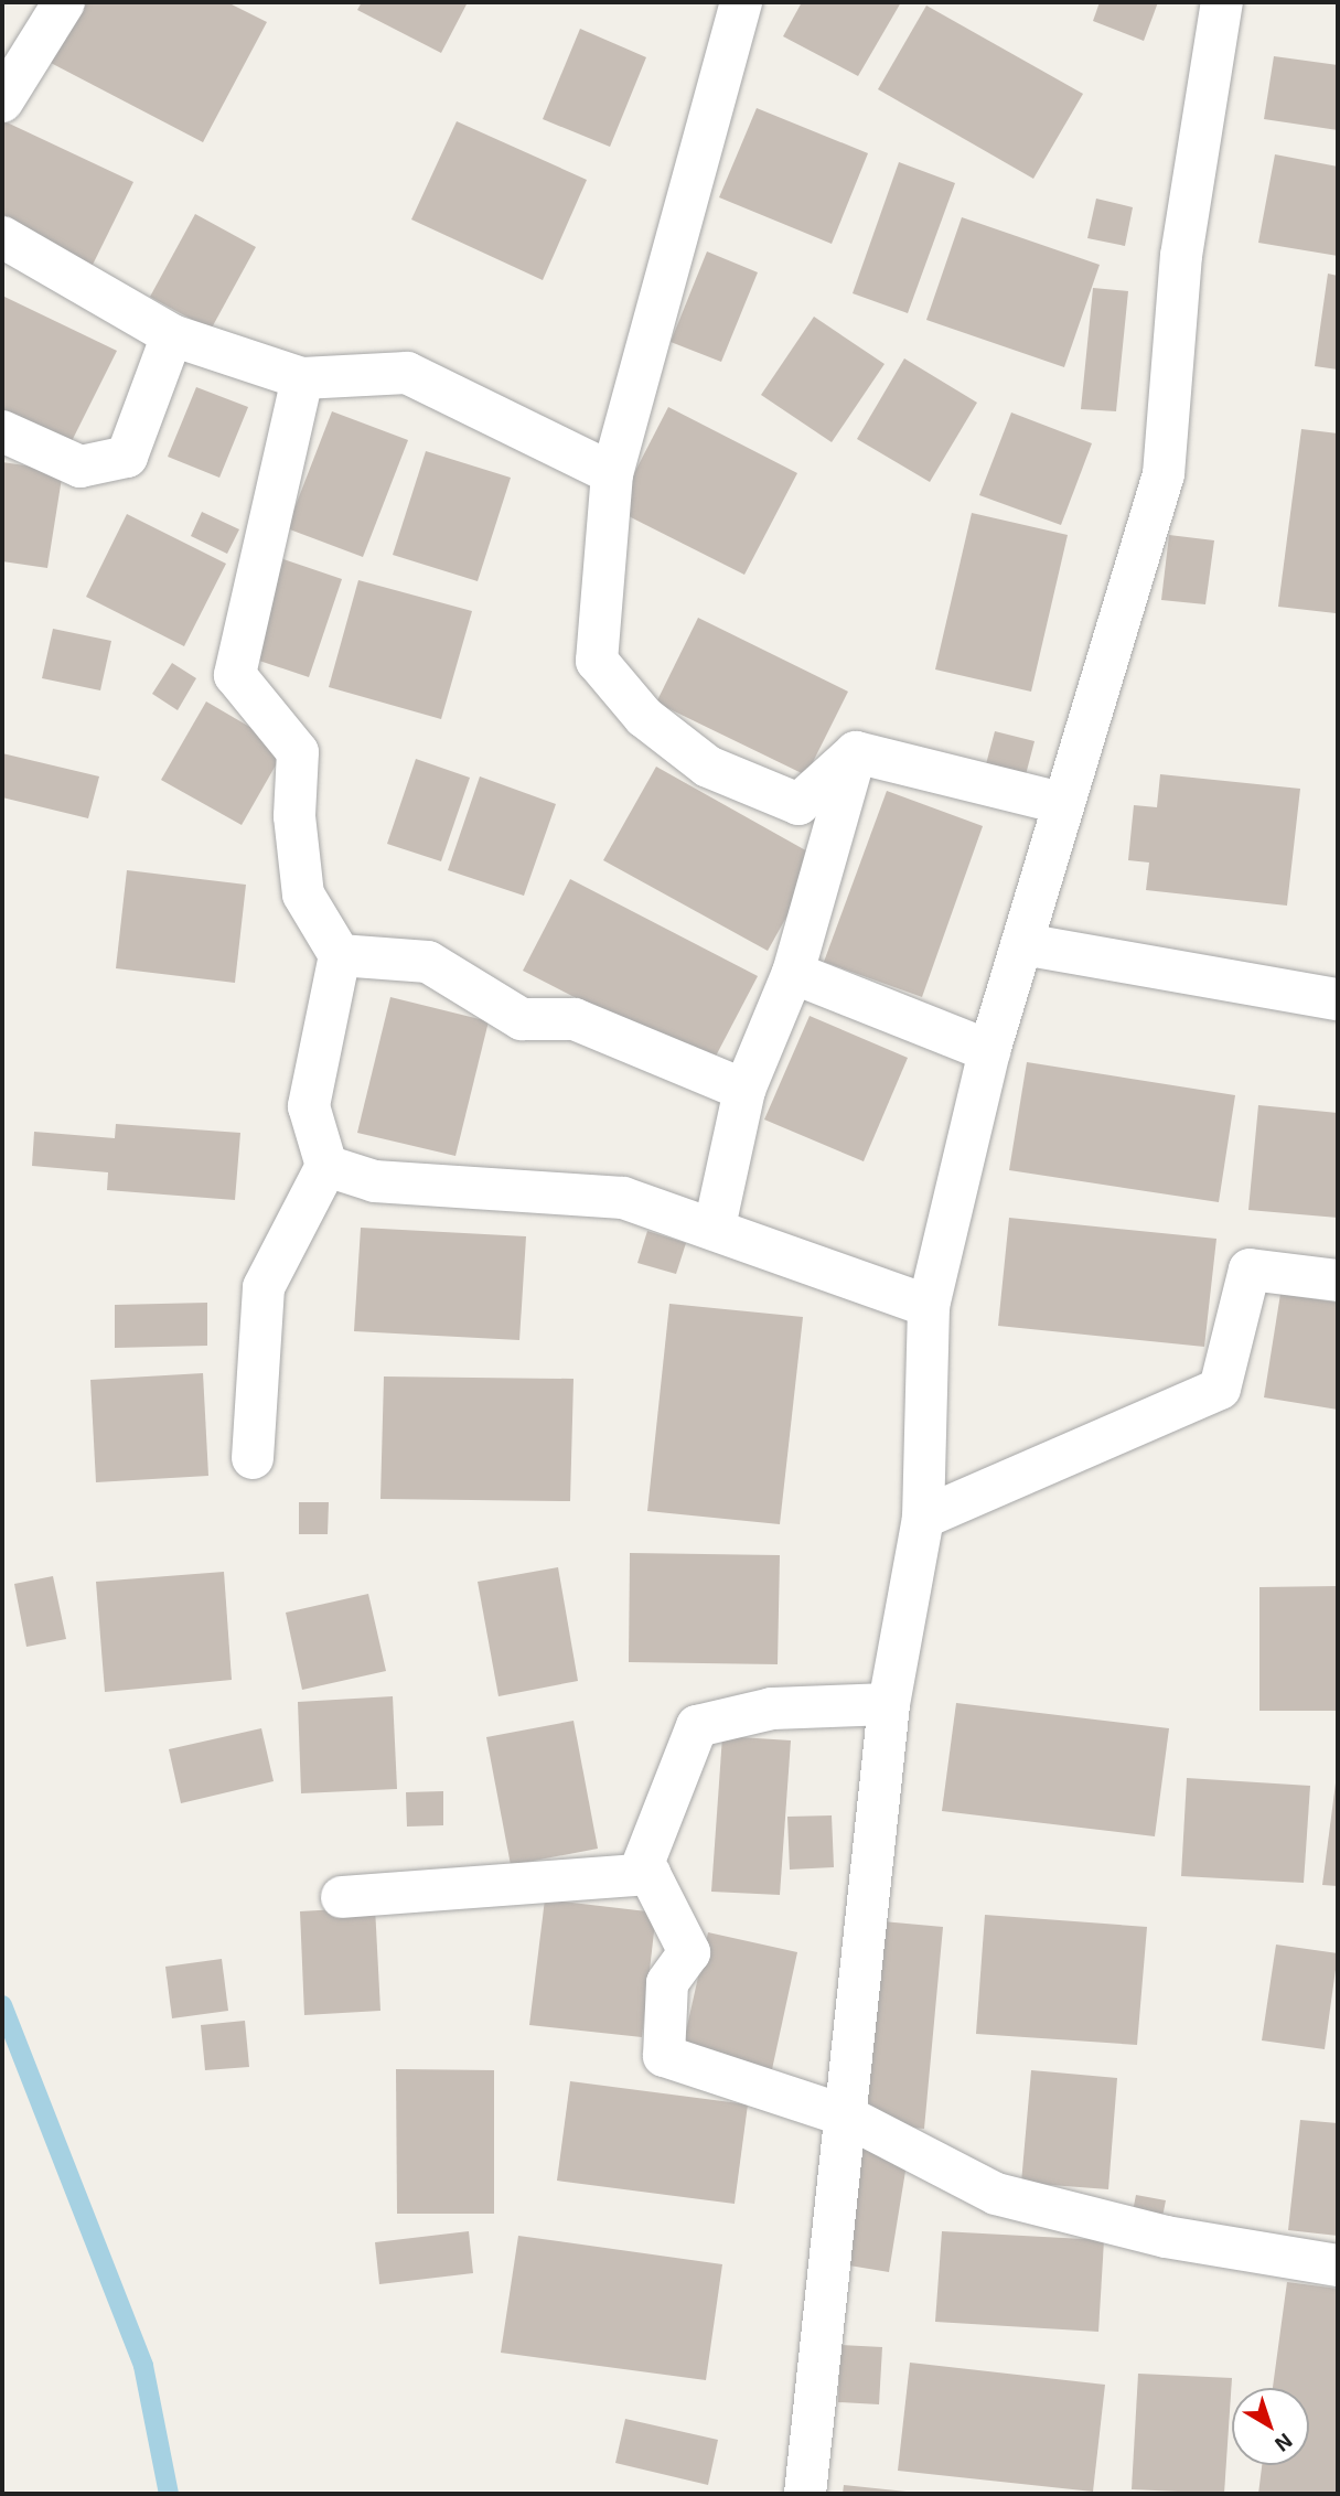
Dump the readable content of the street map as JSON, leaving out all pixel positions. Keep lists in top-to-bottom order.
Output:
{
  "north": "bottom right"
}
